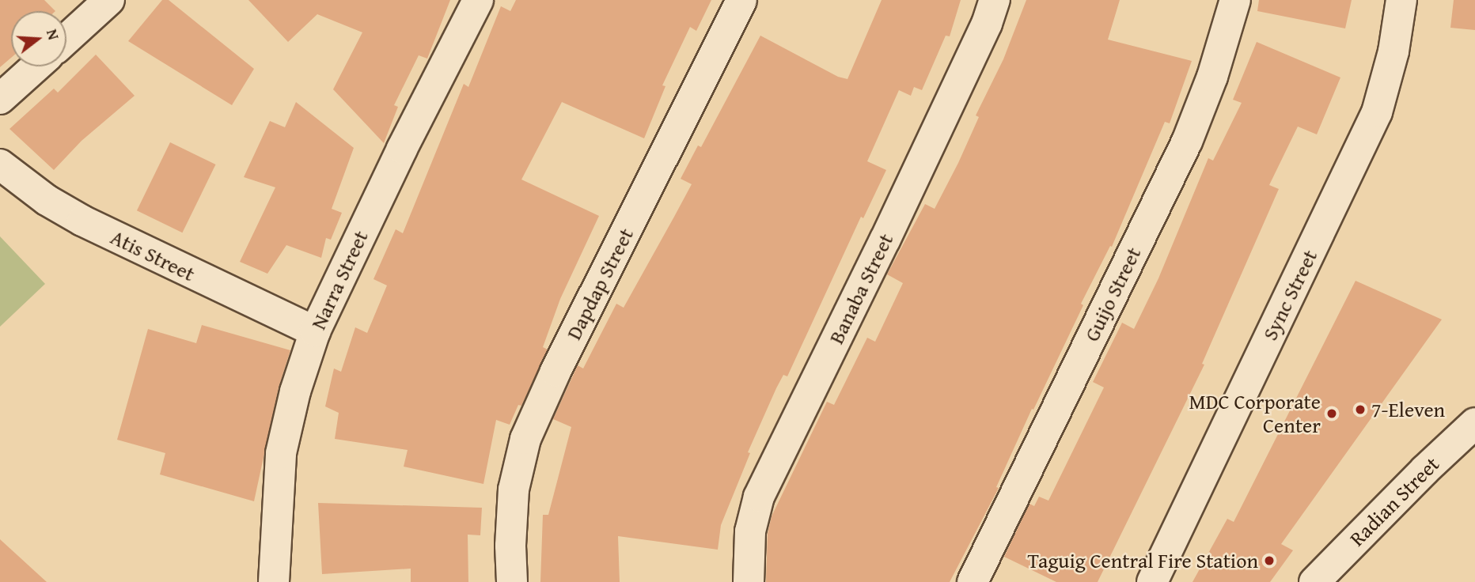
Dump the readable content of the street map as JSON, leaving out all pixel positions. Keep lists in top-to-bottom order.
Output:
{
  "streets": {
    "street": [
      "Atis Street",
      "Narra Street",
      "Dapdap Street",
      "Banaba Street",
      "Guijo Street",
      "Sync Street",
      "Radian Street"
    ]
  },
  "crossings": [
    ["Atis Street", "Narra Street"]
  ],
  "places": ["7-Eleven", "MDC Corporate Center", "Taguig Central Fire Station"],
  "north": "right"
}
